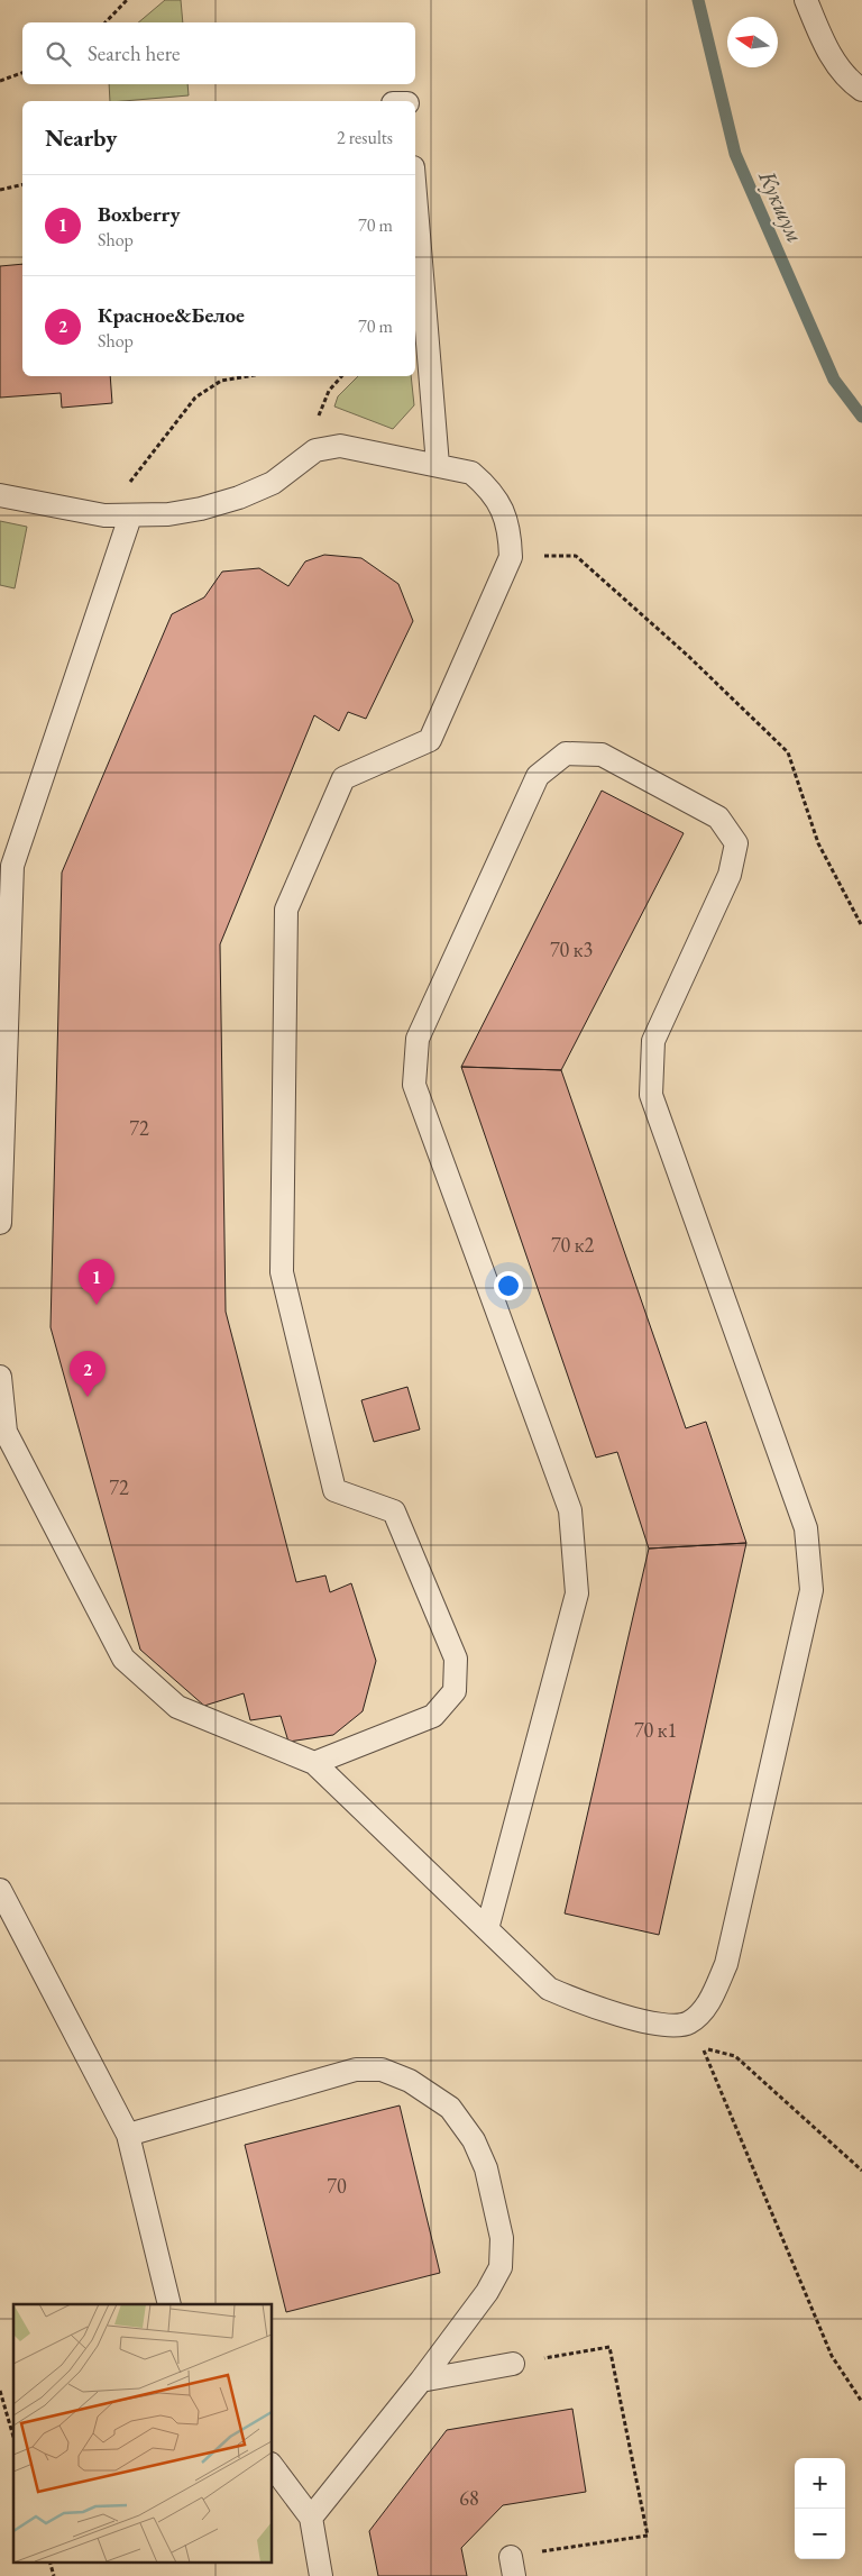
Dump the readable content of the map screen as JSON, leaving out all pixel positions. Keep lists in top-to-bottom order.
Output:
{
  "water": ["Кукшум"],
  "house_numbers": [
    "70 к3",
    "72",
    "70 к2",
    "72",
    "70 к1",
    "70",
    "68"
  ],
  "north": "left",
  "page": {
    "search": "Search here",
    "heading": ["Nearby", "2 results"],
    "list": [
      {
        "mark": "1",
        "name": "Boxberry",
        "note": "Shop",
        "value": "70 m"
      },
      {
        "mark": "2",
        "name": "Красное&Белое",
        "note": "Shop",
        "value": "70 m"
      }
    ],
    "pins": ["1", "2"],
    "map_buttons": ["+", "−"]
  }
}
